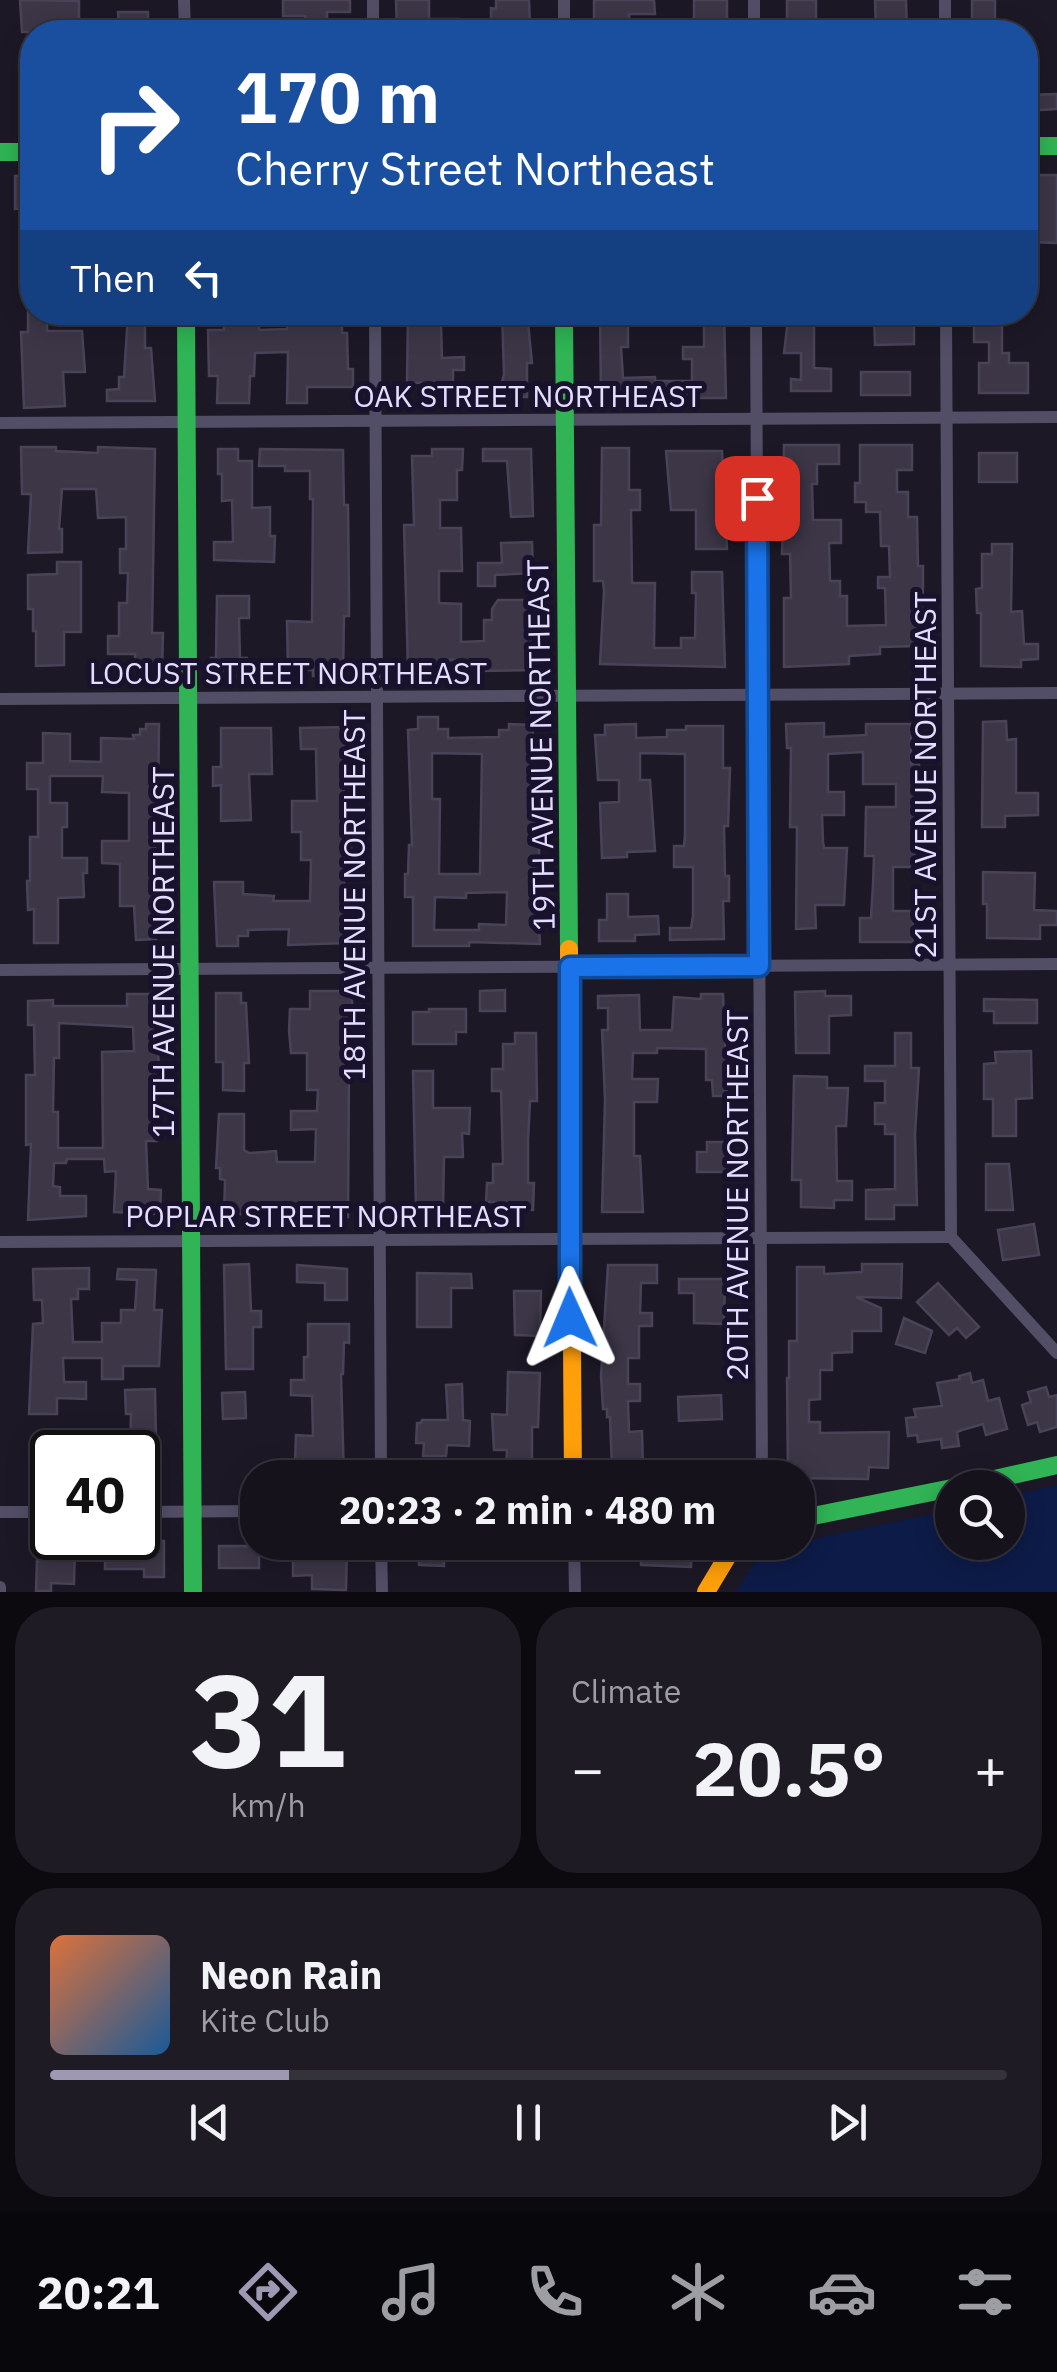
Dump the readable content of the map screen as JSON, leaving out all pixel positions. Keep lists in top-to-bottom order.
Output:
{
  "streets": {
    "street": [
      "OAK STREET NORTHEAST",
      "LOCUST STREET NORTHEAST",
      "19TH AVENUE NORTHEAST",
      "21ST AVENUE NORTHEAST",
      "18TH AVENUE NORTHEAST",
      "17TH AVENUE NORTHEAST",
      "20TH AVENUE NORTHEAST",
      "POPLAR STREET NORTHEAST"
    ]
  },
  "crossings": [
    ["OAK STREET NORTHEAST", "19TH AVENUE NORTHEAST"],
    ["OAK STREET NORTHEAST", "21ST AVENUE NORTHEAST"],
    ["OAK STREET NORTHEAST", "18TH AVENUE NORTHEAST"],
    ["OAK STREET NORTHEAST", "17TH AVENUE NORTHEAST"],
    ["OAK STREET NORTHEAST", "20TH AVENUE NORTHEAST"],
    ["LOCUST STREET NORTHEAST", "19TH AVENUE NORTHEAST"],
    ["LOCUST STREET NORTHEAST", "21ST AVENUE NORTHEAST"],
    ["LOCUST STREET NORTHEAST", "18TH AVENUE NORTHEAST"],
    ["LOCUST STREET NORTHEAST", "17TH AVENUE NORTHEAST"],
    ["LOCUST STREET NORTHEAST", "20TH AVENUE NORTHEAST"],
    ["19TH AVENUE NORTHEAST", "POPLAR STREET NORTHEAST"],
    ["21ST AVENUE NORTHEAST", "POPLAR STREET NORTHEAST"],
    ["18TH AVENUE NORTHEAST", "POPLAR STREET NORTHEAST"],
    ["17TH AVENUE NORTHEAST", "POPLAR STREET NORTHEAST"],
    ["20TH AVENUE NORTHEAST", "POPLAR STREET NORTHEAST"]
  ],
  "page": {
    "turn": ["170 m", "Cherry Street Northeast"],
    "then": "Then",
    "limit": "40",
    "trip": "20:23 · 2 min · 480 m",
    "tile": [
      ["31", "km/h"],
      "Climate"
    ],
    "heat": ["−", "20.5°", "+"],
    "song": ["Neon Rain", "Kite Club"],
    "tabs": "20:21"
  }
}
